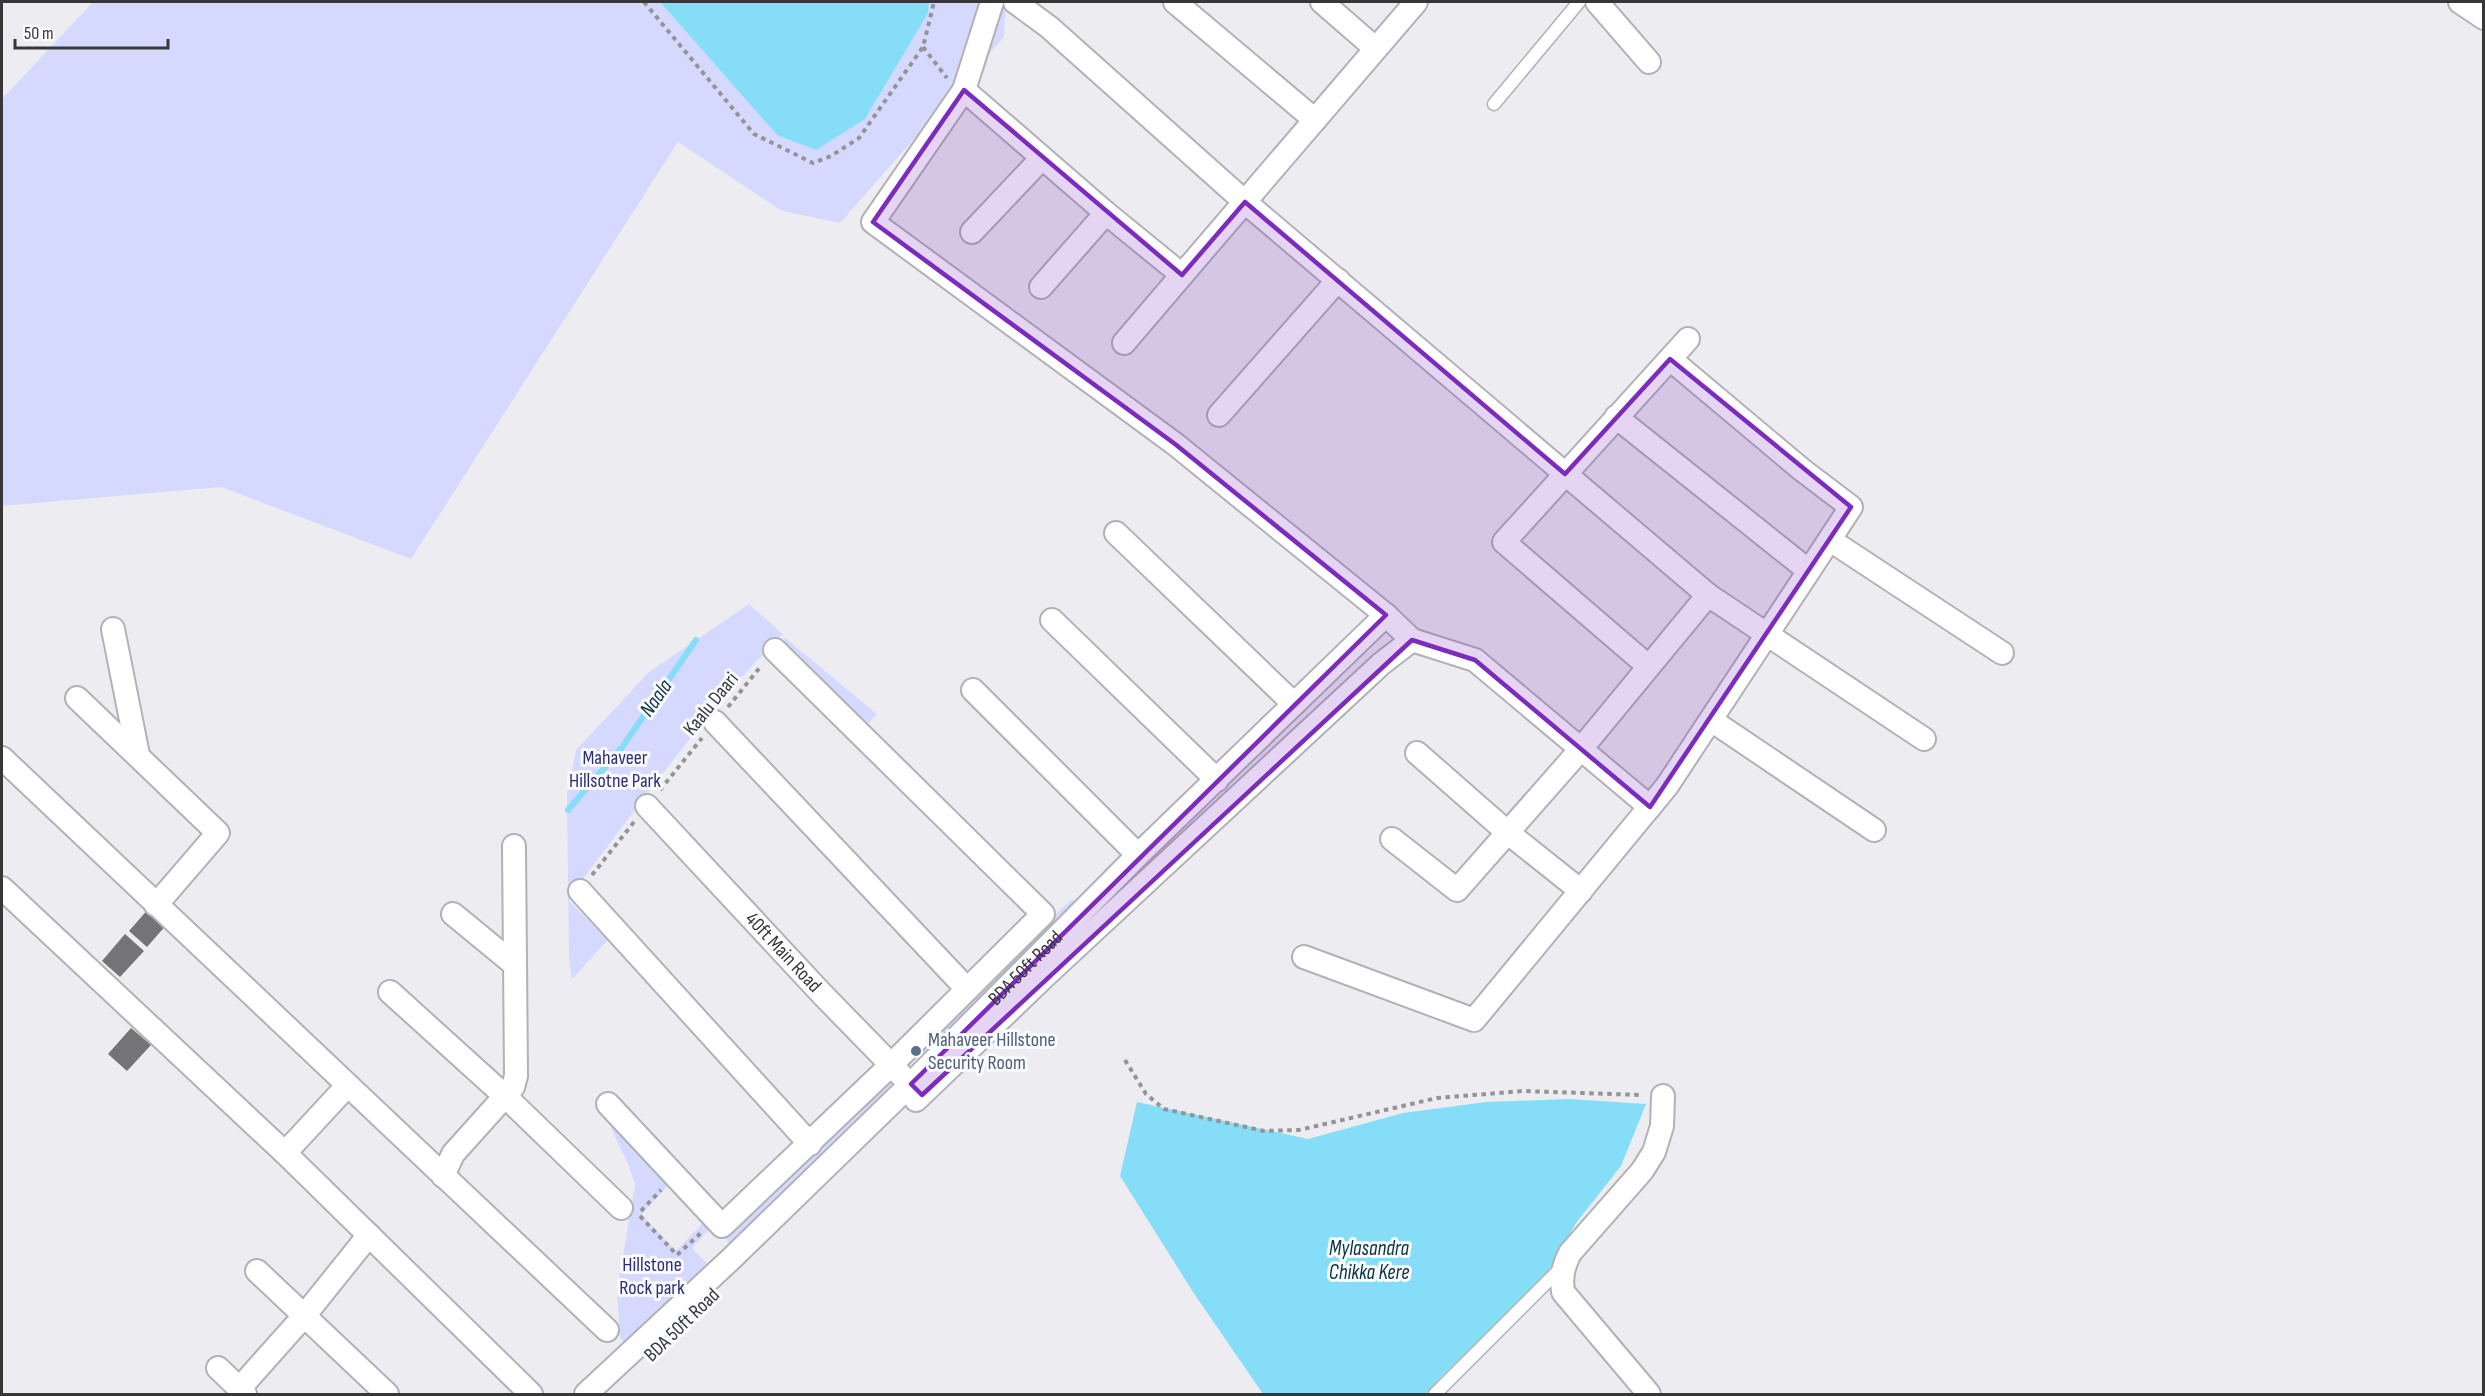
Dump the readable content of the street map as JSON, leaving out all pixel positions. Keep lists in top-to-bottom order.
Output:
{
  "streets": {
    "street": ["40ft Main Road", "BDA 50ft Road"],
    "path": ["Kaalu Daari"]
  },
  "crossings": [
    ["Kaalu Daari", "40ft Main Road"],
    ["40ft Main Road", "BDA 50ft Road"]
  ],
  "water": ["Naala", "Mylasandra Chikka Kere"],
  "parks": ["Mahaveer Hillsotne Park", "Hillstone Rock park"],
  "places": ["Mahaveer Hillstone Security Room"],
  "scale_bar": "50 m"
}
